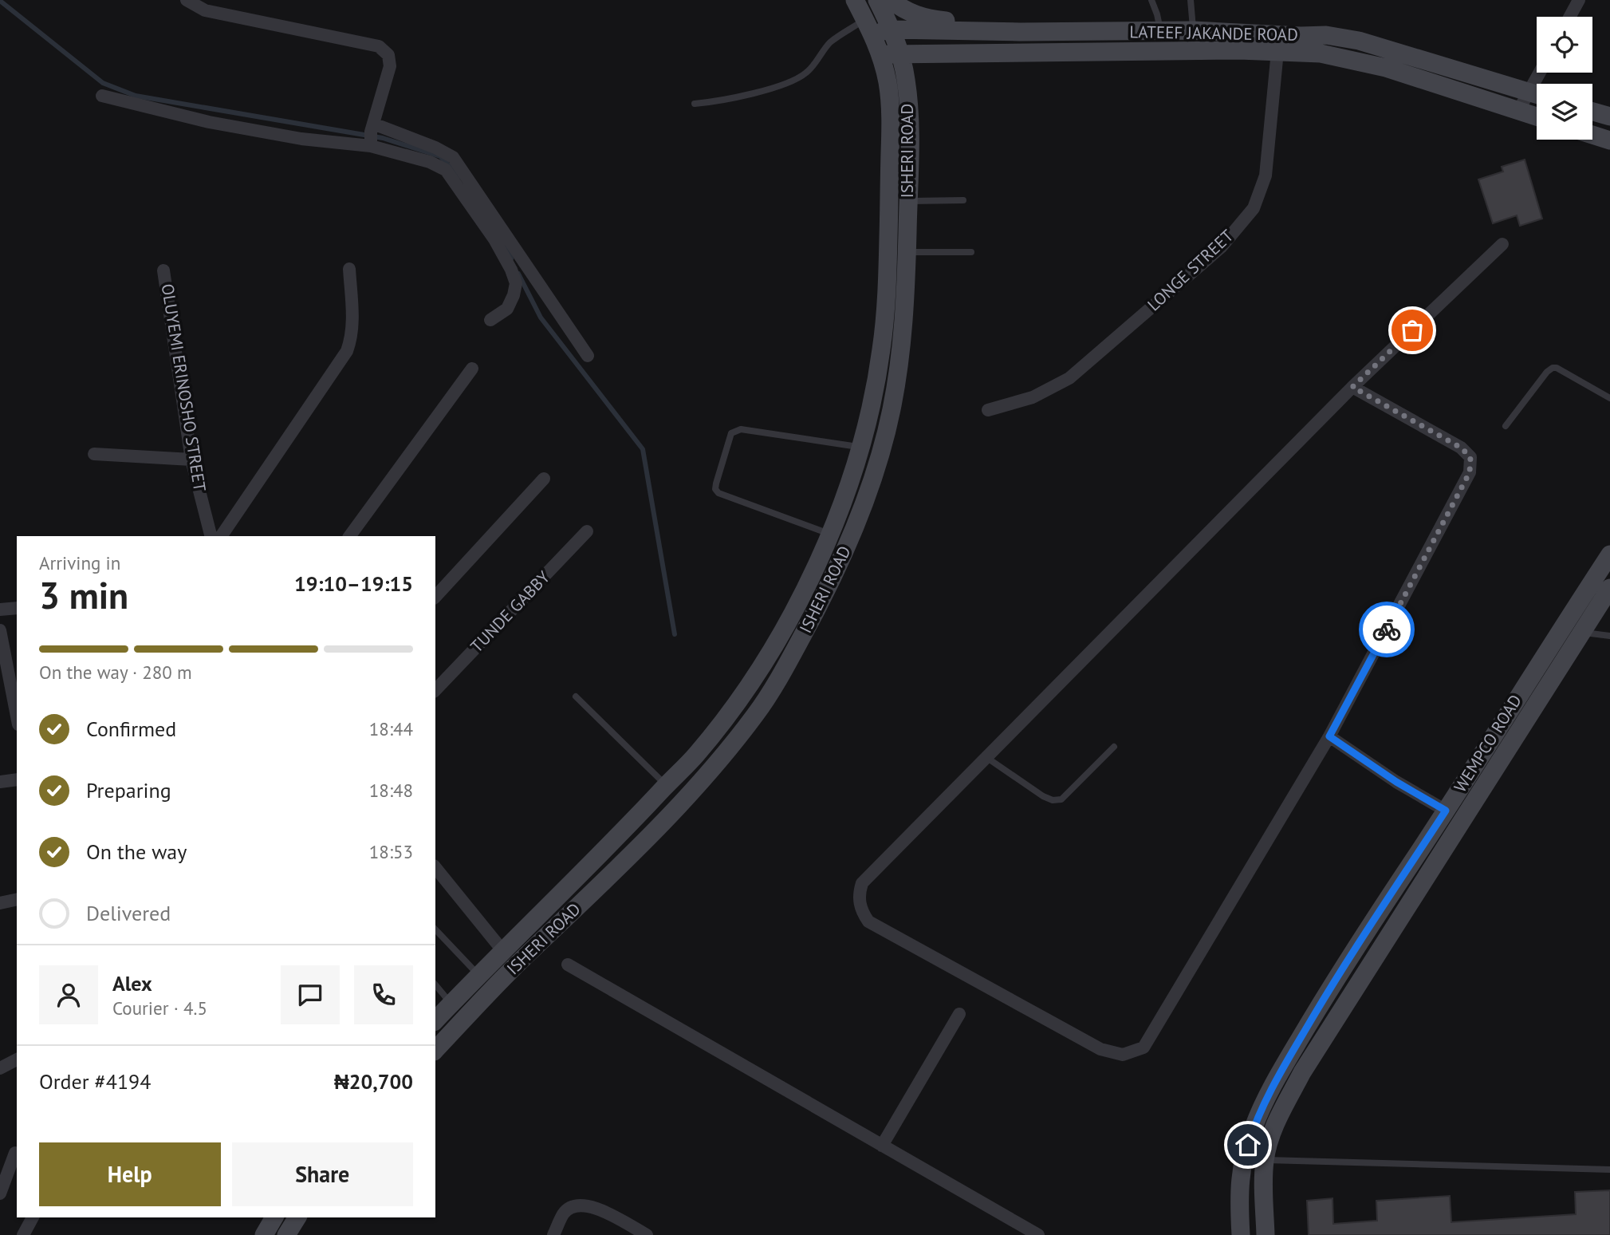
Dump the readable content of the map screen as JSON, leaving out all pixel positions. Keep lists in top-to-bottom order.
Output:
{
  "streets": {
    "main road": ["LATEEF JAKANDE ROAD", "ISHERI ROAD", "WEMPCO ROAD"],
    "street": ["LONGE STREET", "OLUYEMI ERINOSHO STREET", "TUNDE GABBY"]
  },
  "crossings": [
    ["LATEEF JAKANDE ROAD", "ISHERI ROAD"],
    ["LATEEF JAKANDE ROAD", "LONGE STREET"]
  ],
  "page": {
    "heading": ["3 min", "Arriving in", "19:10–19:15"],
    "panel": [
      "Alex",
      "Courier · 4.5",
      "Order #4194",
      "₦20,700"
    ],
    "bar": "On the way · 280 m",
    "list": [
      ["Confirmed", "18:44"],
      ["Preparing", "18:48"],
      ["On the way", "18:53"],
      "Delivered"
    ],
    "buttons": ["Help", "Share"]
  }
}
